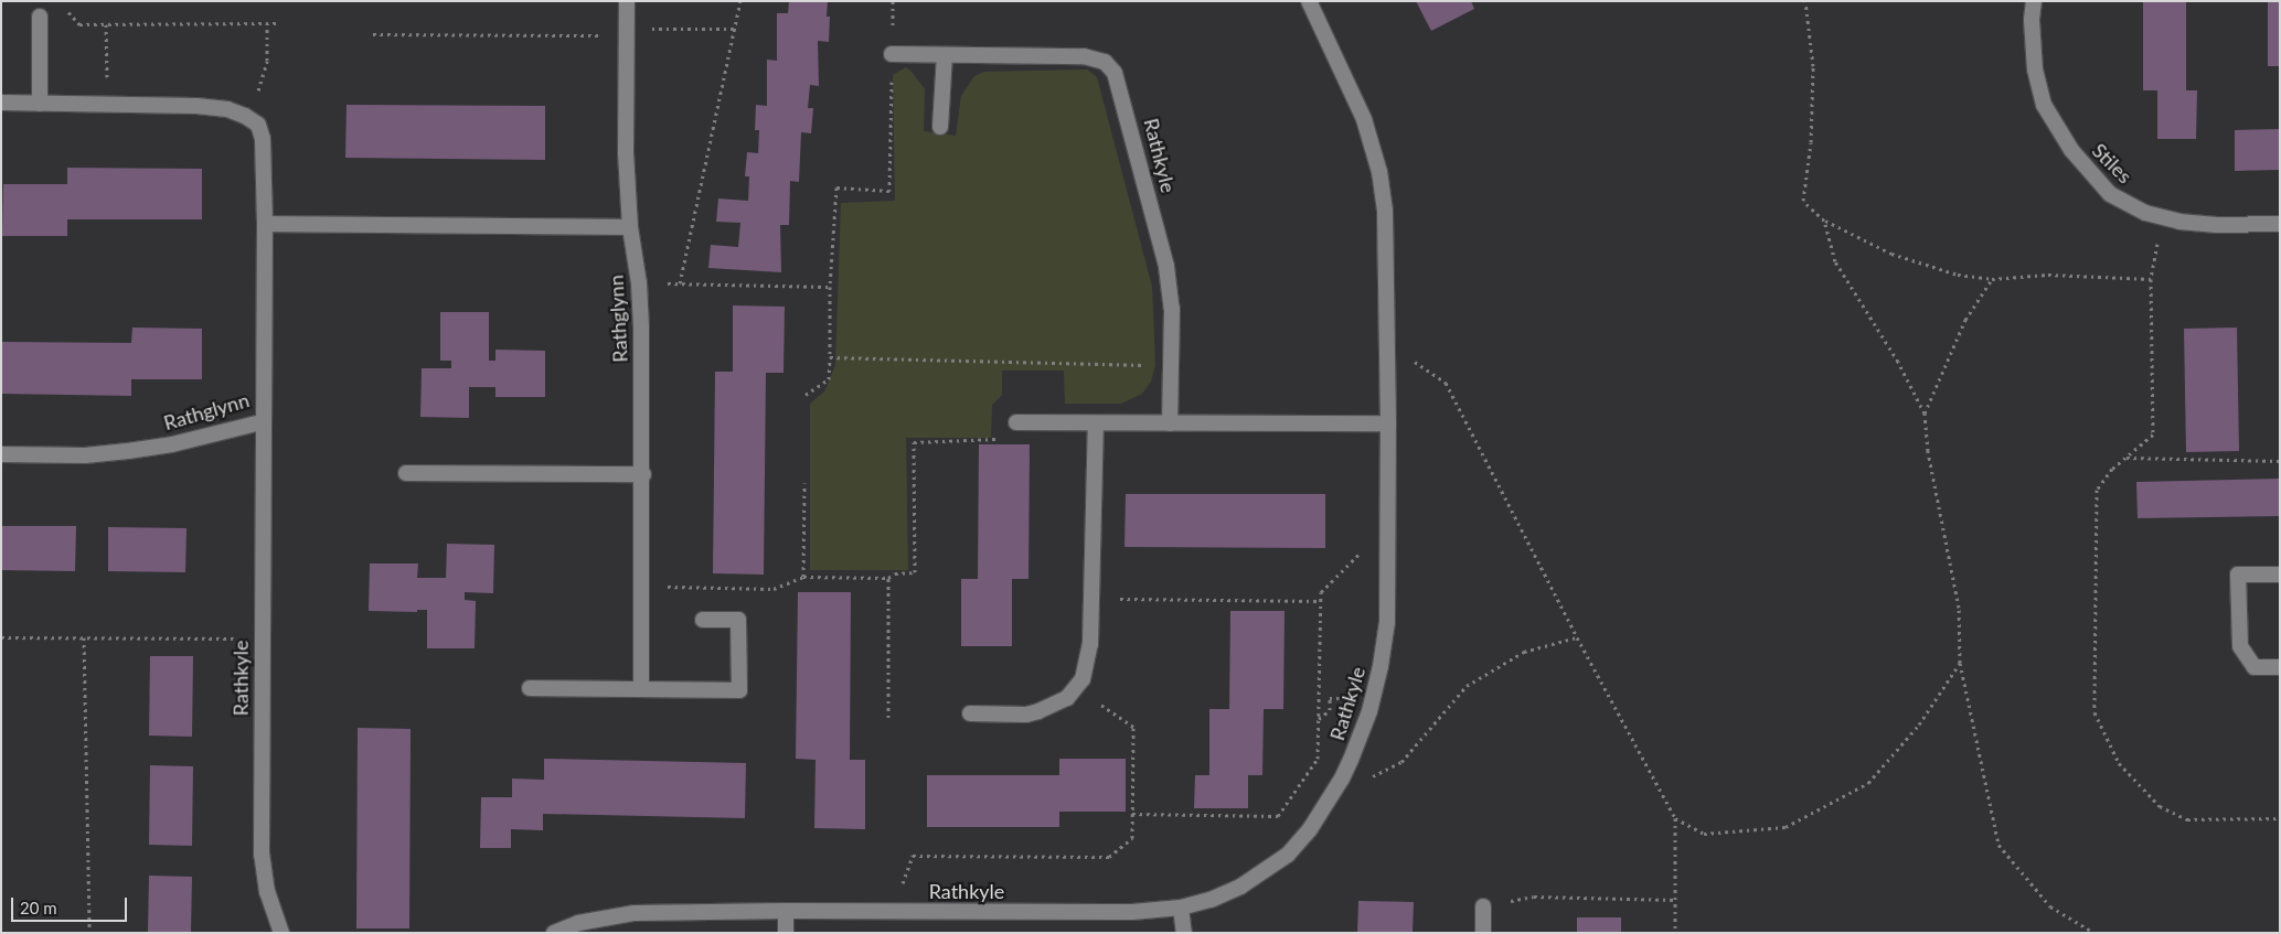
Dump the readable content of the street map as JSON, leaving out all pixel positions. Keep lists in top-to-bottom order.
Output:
{
  "streets": {
    "street": ["Rathkyle", "Stiles", "Rathglynn"]
  },
  "crossings": [
    ["Rathkyle", "Rathglynn"]
  ],
  "scale_bar": "20 m"
}
